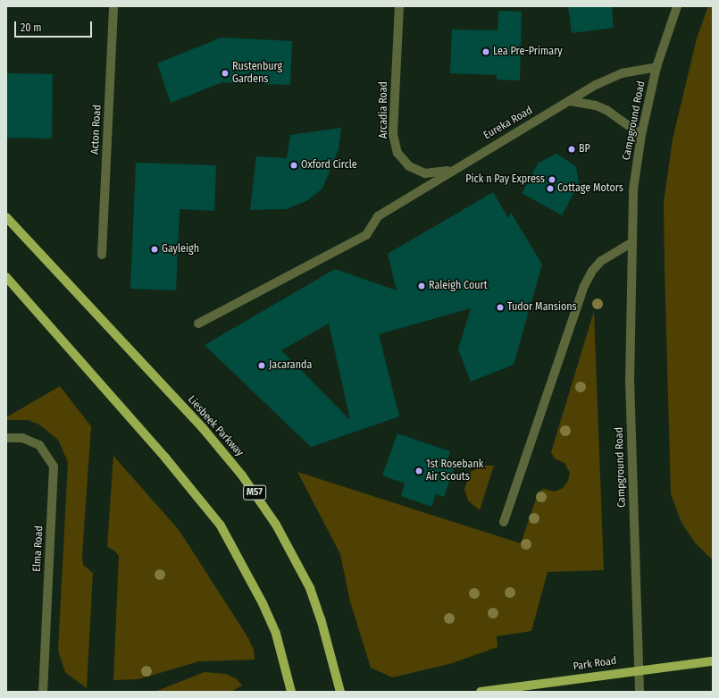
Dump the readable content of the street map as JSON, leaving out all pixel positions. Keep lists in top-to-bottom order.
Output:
{
  "streets": {
    "main road": ["Liesbeek Parkway", "M57", "Park Road"],
    "street": [
      "Arcadia Road",
      "Campground Road",
      "Eureka Road",
      "Acton Road",
      "Elma Road"
    ]
  },
  "crossings": [
    ["Arcadia Road", "Eureka Road"],
    ["Campground Road", "Eureka Road"],
    ["Campground Road", "Park Road"]
  ],
  "places": [
    "Lea Pre-Primary",
    "Rustenburg Gardens",
    "BP",
    "Oxford Circle",
    "Pick n Pay Express",
    "Cottage Motors",
    "Gayleigh",
    "Raleigh Court",
    "Tudor Mansions",
    "Jacaranda",
    "1st Rosebank Air Scouts"
  ],
  "scale_bar": "20 m"
}
